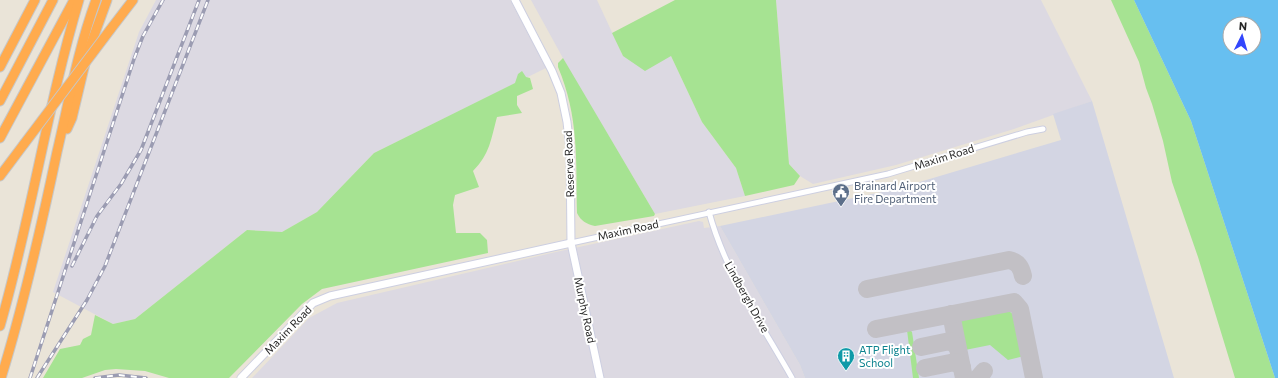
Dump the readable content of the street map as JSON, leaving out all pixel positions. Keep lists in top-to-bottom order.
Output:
{
  "streets": {
    "street": [
      "Maxim Road",
      "Reserve Road",
      "Lindbergh Drive",
      "Murphy Road"
    ]
  },
  "crossings": [
    ["Maxim Road", "Reserve Road"],
    ["Maxim Road", "Lindbergh Drive"],
    ["Maxim Road", "Murphy Road"],
    ["Reserve Road", "Murphy Road"]
  ],
  "places": {
    "public building": ["Brainard Airport Fire Department"],
    "building": ["ATP Flight School"]
  },
  "north": "top"
}
